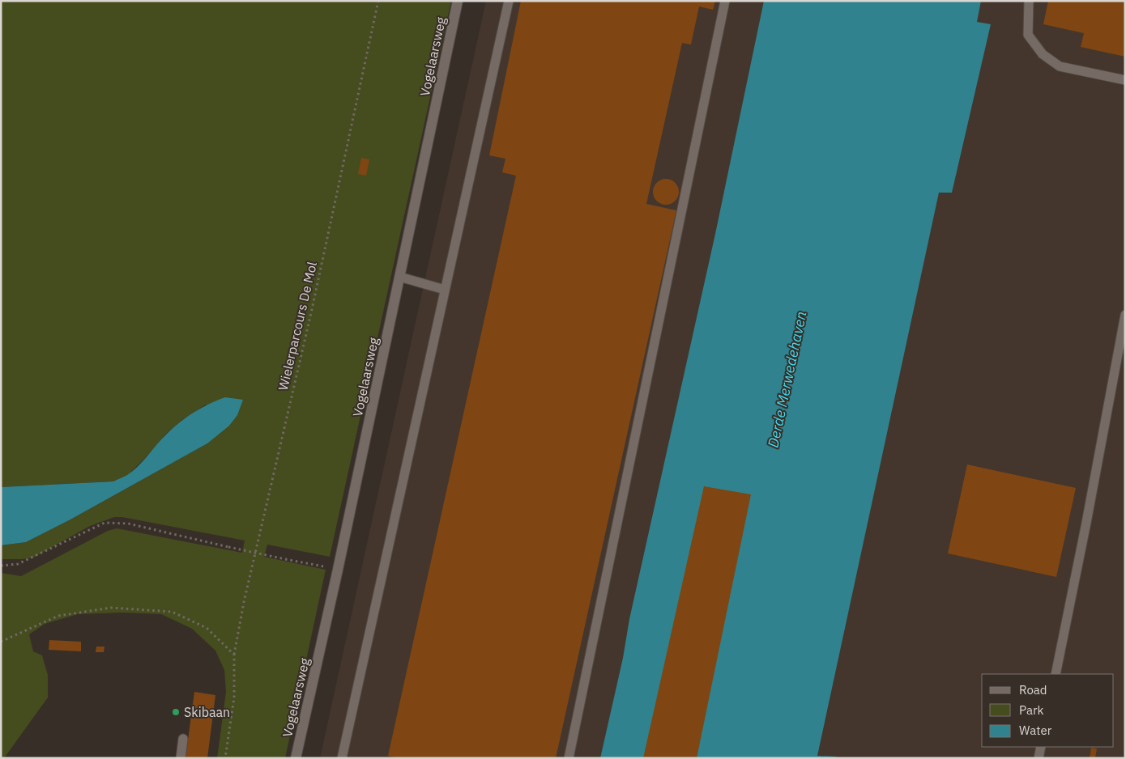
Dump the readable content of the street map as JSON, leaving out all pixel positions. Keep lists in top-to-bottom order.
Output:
{
  "streets": {
    "street": ["Vogelaarsweg"],
    "path": ["Wielerparcours De Mol"]
  },
  "water": ["Derde Merwedehaven"],
  "places": ["Skibaan"],
  "legend": ["Road", "Park", "Water"]
}
